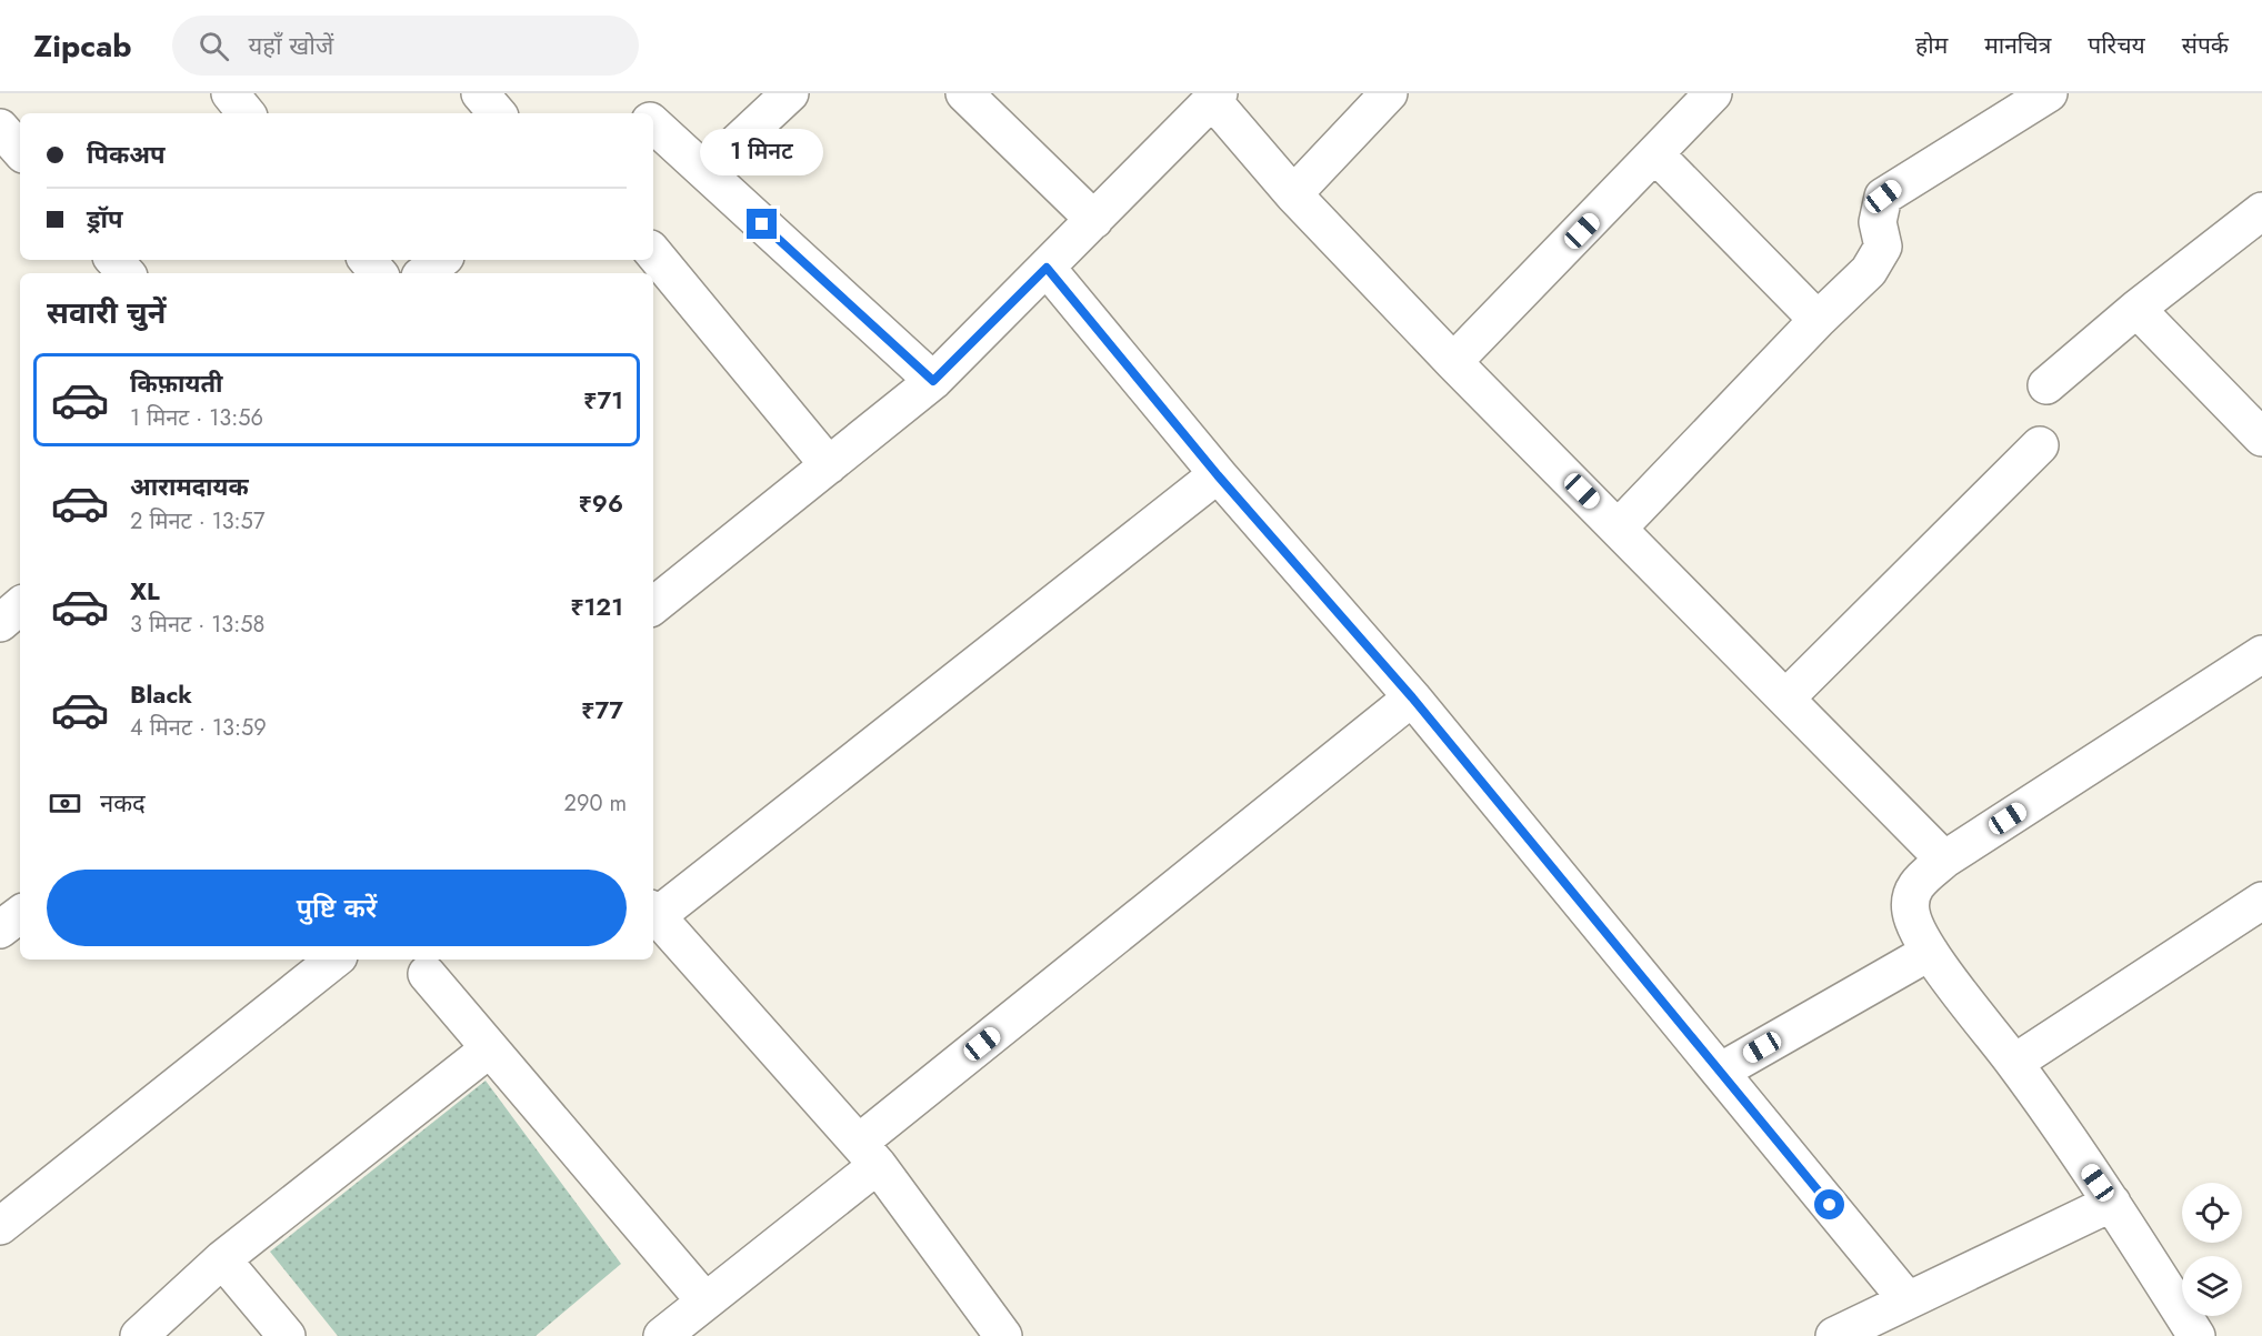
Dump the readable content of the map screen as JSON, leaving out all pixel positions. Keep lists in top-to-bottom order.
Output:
{
  "page": {
    "header": "Zipcab",
    "search": "यहाँ खोजें",
    "nav": [
      "होम",
      "मानचित्र",
      "परिचय",
      "संपर्क"
    ],
    "banner": ["पिकअप", "ड्रॉप"],
    "bubble": "1 मिनट",
    "heading": "सवारी चुनें",
    "list": [
      {
        "name": "किफ़ायती",
        "note": "1 मिनट · 13:56",
        "value": "₹71"
      },
      {
        "name": "आरामदायक",
        "note": "2 मिनट · 13:57",
        "value": "₹96"
      },
      {
        "name": "XL",
        "note": "3 मिनट · 13:58",
        "value": "₹121"
      },
      {
        "name": "Black",
        "note": "4 मिनट · 13:59",
        "value": "₹77"
      }
    ],
    "pay": ["नकद", "290 m"],
    "buttons": "पुष्टि करें"
  }
}
